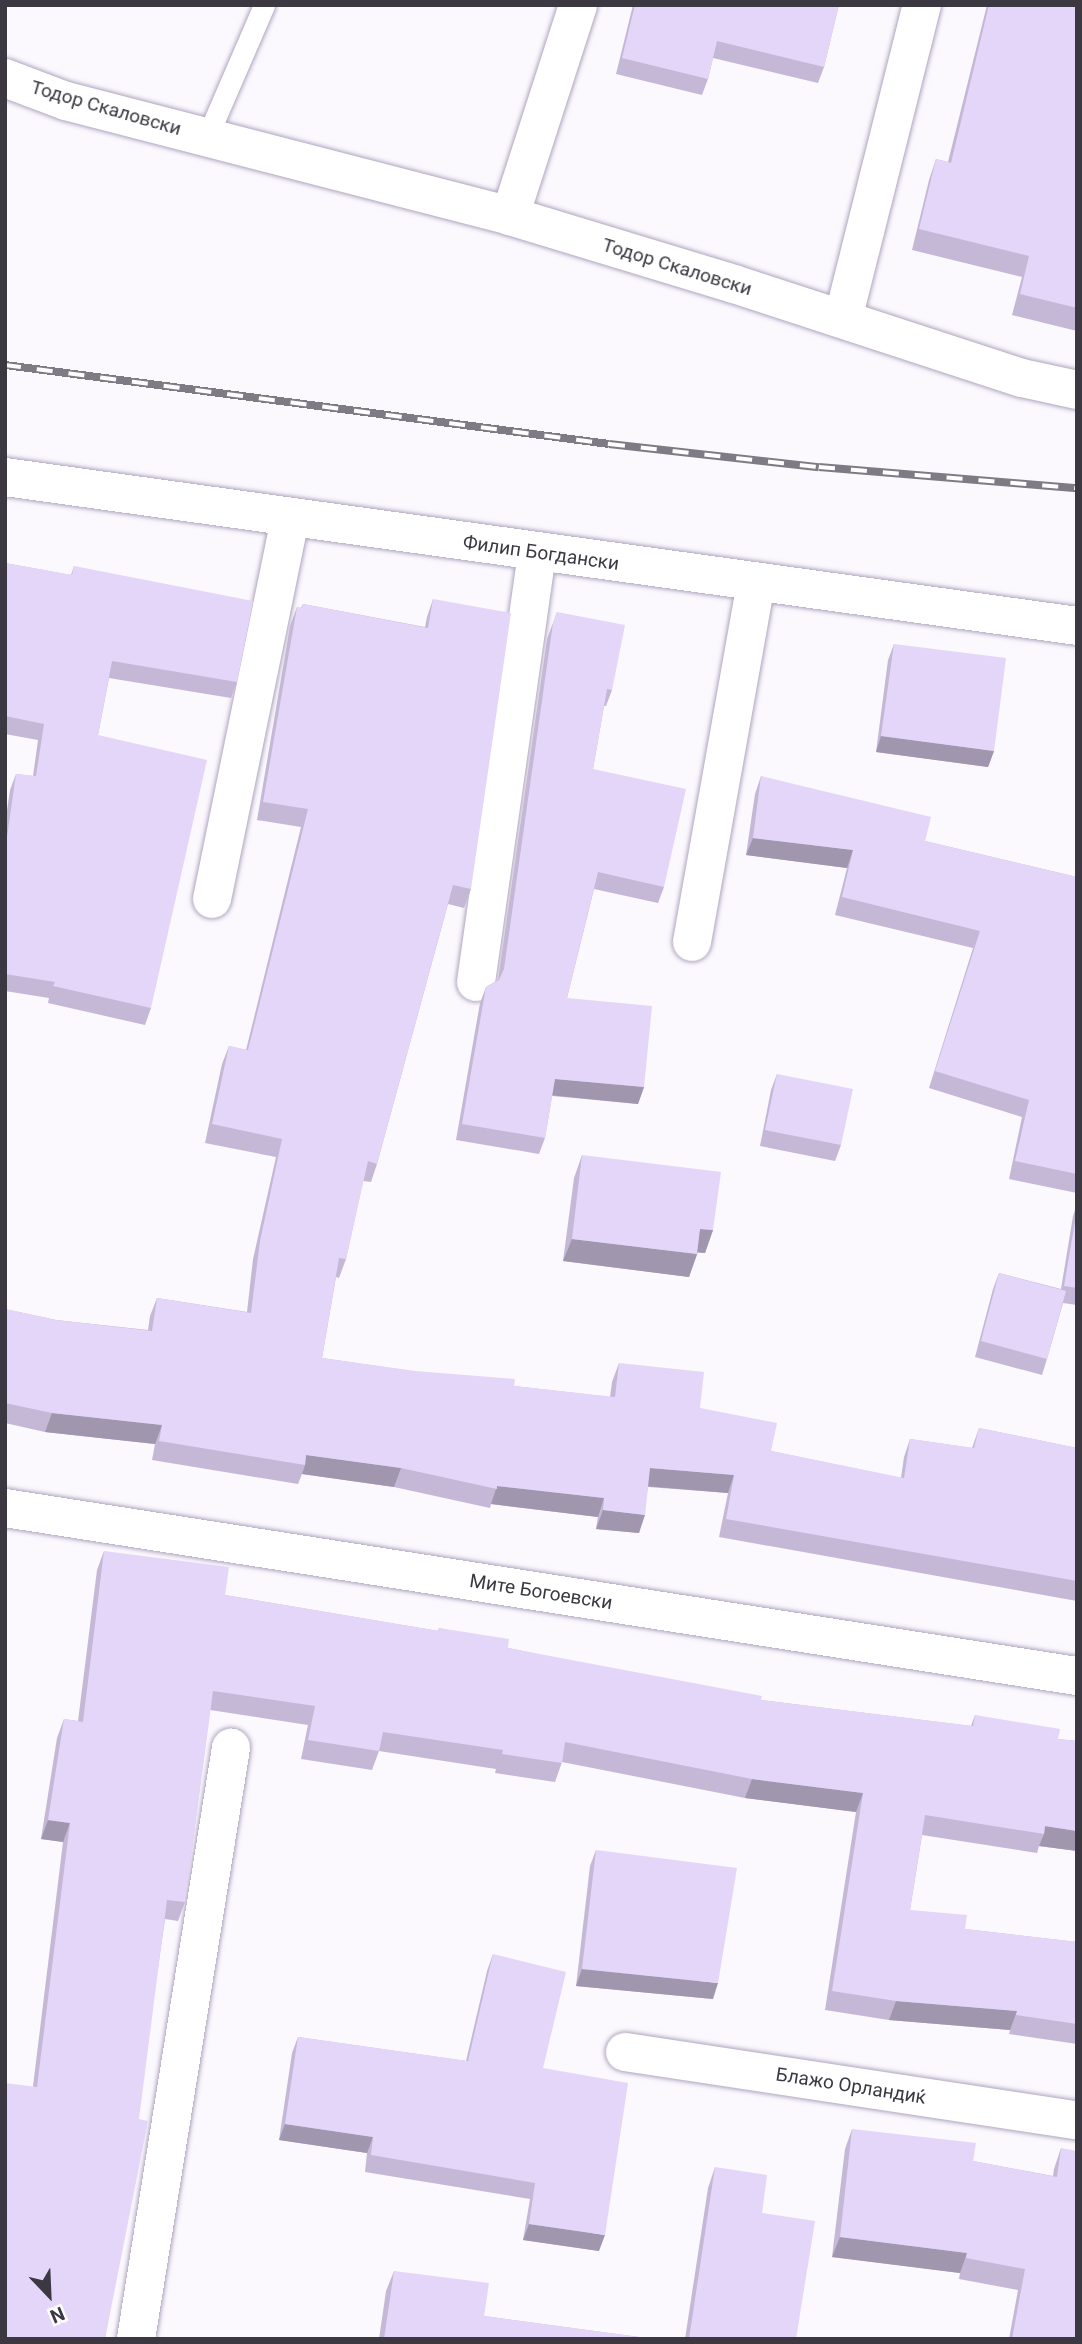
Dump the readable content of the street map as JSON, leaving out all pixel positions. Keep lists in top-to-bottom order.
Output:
{
  "streets": {
    "street": [
      "Тодор Скаловски",
      "Филип Богдански",
      "Мите Богоевски",
      "Блажо Орландиќ"
    ]
  },
  "north": "bottom right"
}
